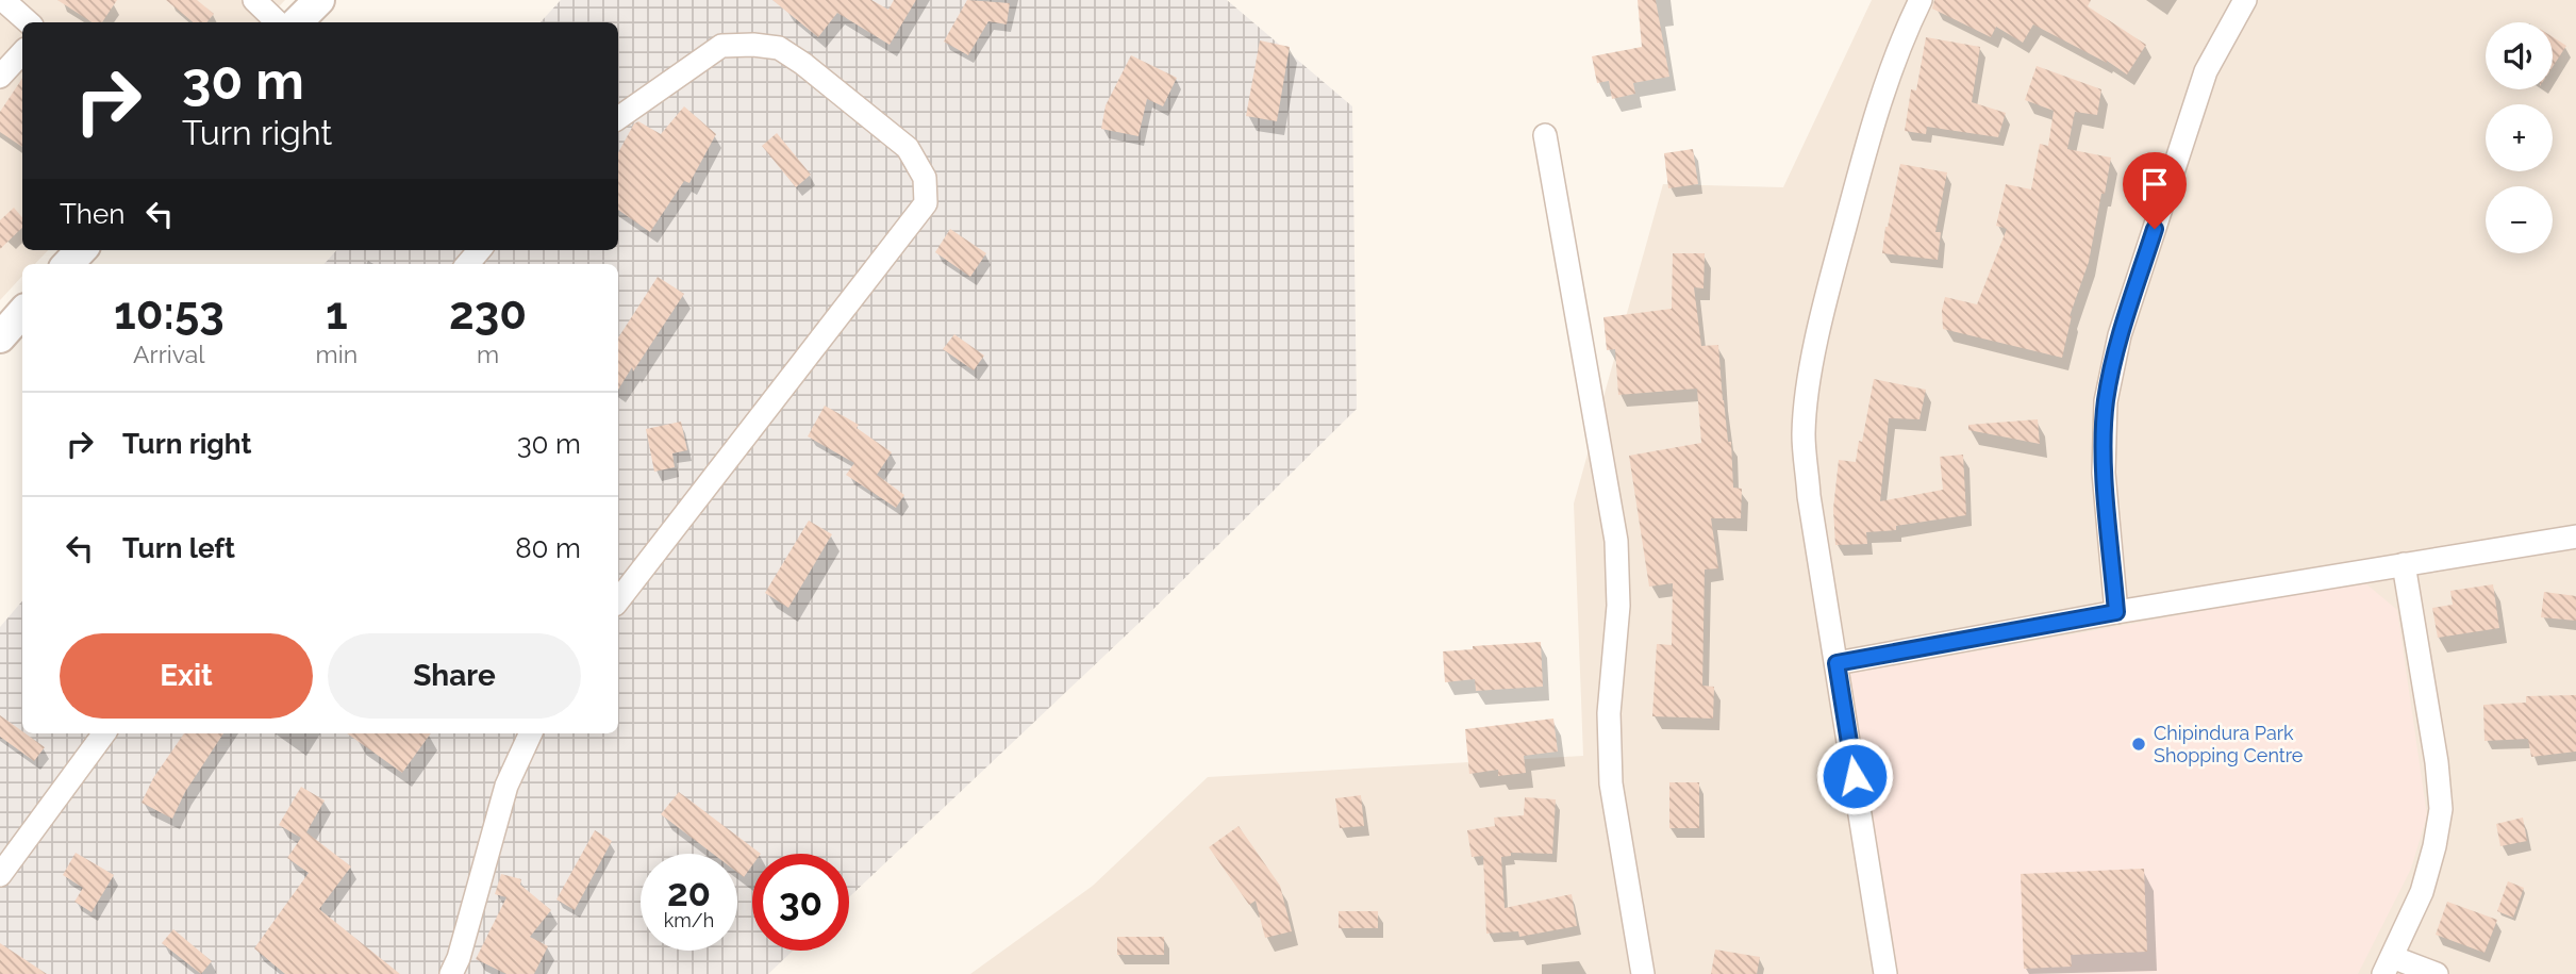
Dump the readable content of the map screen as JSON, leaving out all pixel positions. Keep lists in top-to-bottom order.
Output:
{
  "places": ["Chipindura Park Shopping Centre"],
  "page": {
    "map_buttons": ["+", "−"],
    "turn": ["30 m", "Turn right"],
    "then": "Then",
    "eta": [
      "10:53",
      "Arrival",
      "1",
      "min",
      "230",
      "m"
    ],
    "list": [
      {
        "name": "Turn right",
        "value": "30 m"
      },
      {
        "name": "Turn left",
        "value": "80 m"
      }
    ],
    "buttons": ["Exit", "Share"],
    "speed": "20 km/h",
    "limit": "30"
  }
}
